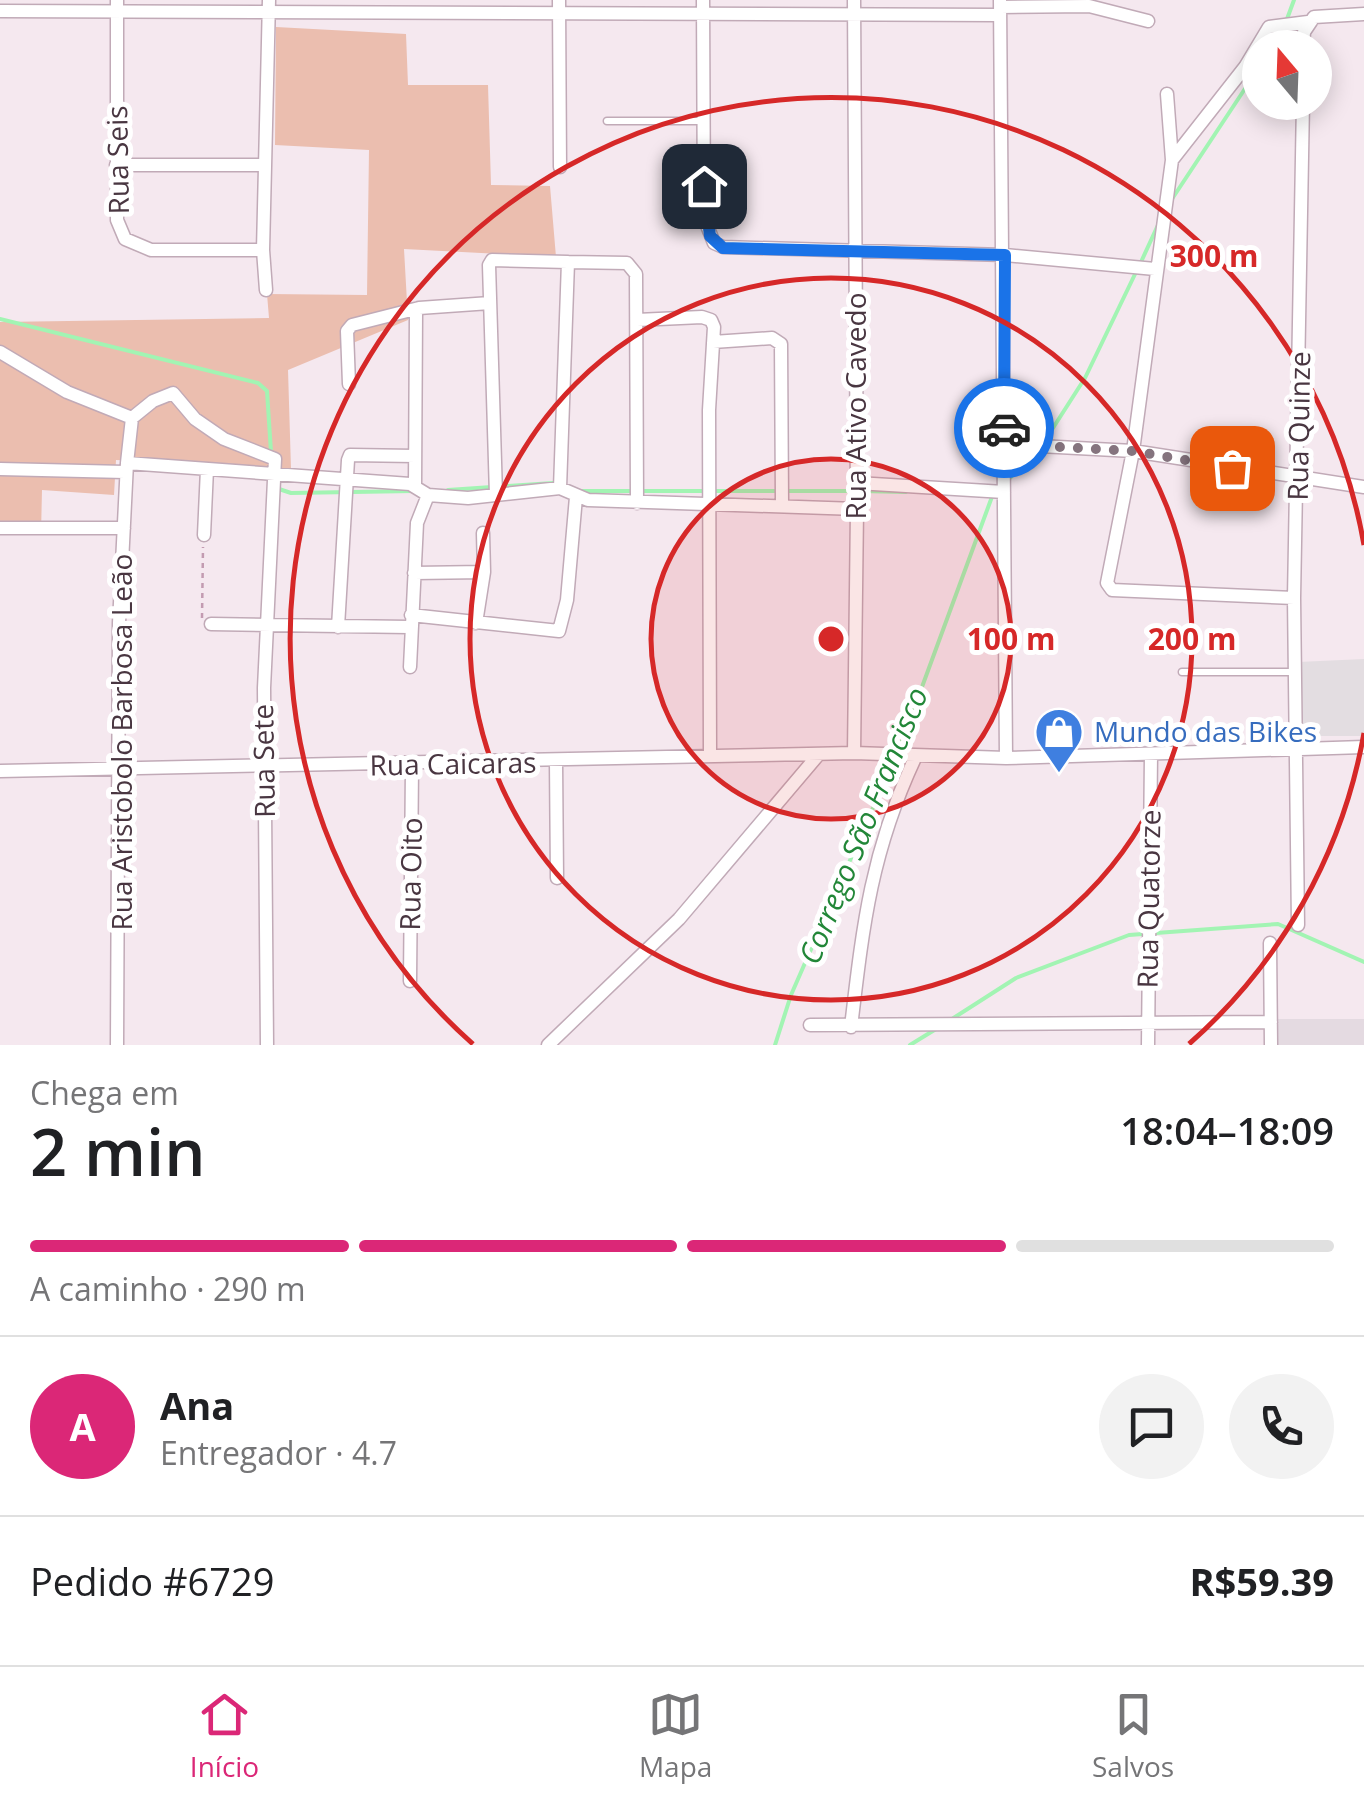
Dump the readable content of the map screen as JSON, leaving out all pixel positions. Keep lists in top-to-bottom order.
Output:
{
  "streets": {
    "street": [
      "Rua Seis",
      "Rua Ativo Cavedo",
      "Rua Quinze",
      "Rua Aristobolo Barbosa Leão",
      "Rua Sete",
      "Rua Caicaras",
      "Rua Oito",
      "Rua Quatorze"
    ]
  },
  "crossings": [
    ["Rua Ativo Cavedo", "Rua Caicaras"],
    ["Rua Quinze", "Rua Caicaras"],
    ["Rua Aristobolo Barbosa Leão", "Rua Caicaras"],
    ["Rua Sete", "Rua Caicaras"],
    ["Rua Caicaras", "Rua Oito"],
    ["Rua Caicaras", "Rua Quatorze"]
  ],
  "water": ["Corrego São Francisco"],
  "places": {
    "shop": ["Mundo das Bikes"]
  },
  "north": "top",
  "page": {
    "heading": ["2 min", "Chega em", "18:04–18:09"],
    "panel": [
      "Ana",
      "Entregador · 4.7",
      "Pedido #6729",
      "R$59.39"
    ],
    "bar": "A caminho · 290 m",
    "round": "A",
    "tabs": ["Início", "Mapa", "Salvos"]
  },
  "rings": ["300 m", "100 m", "200 m"]
}
